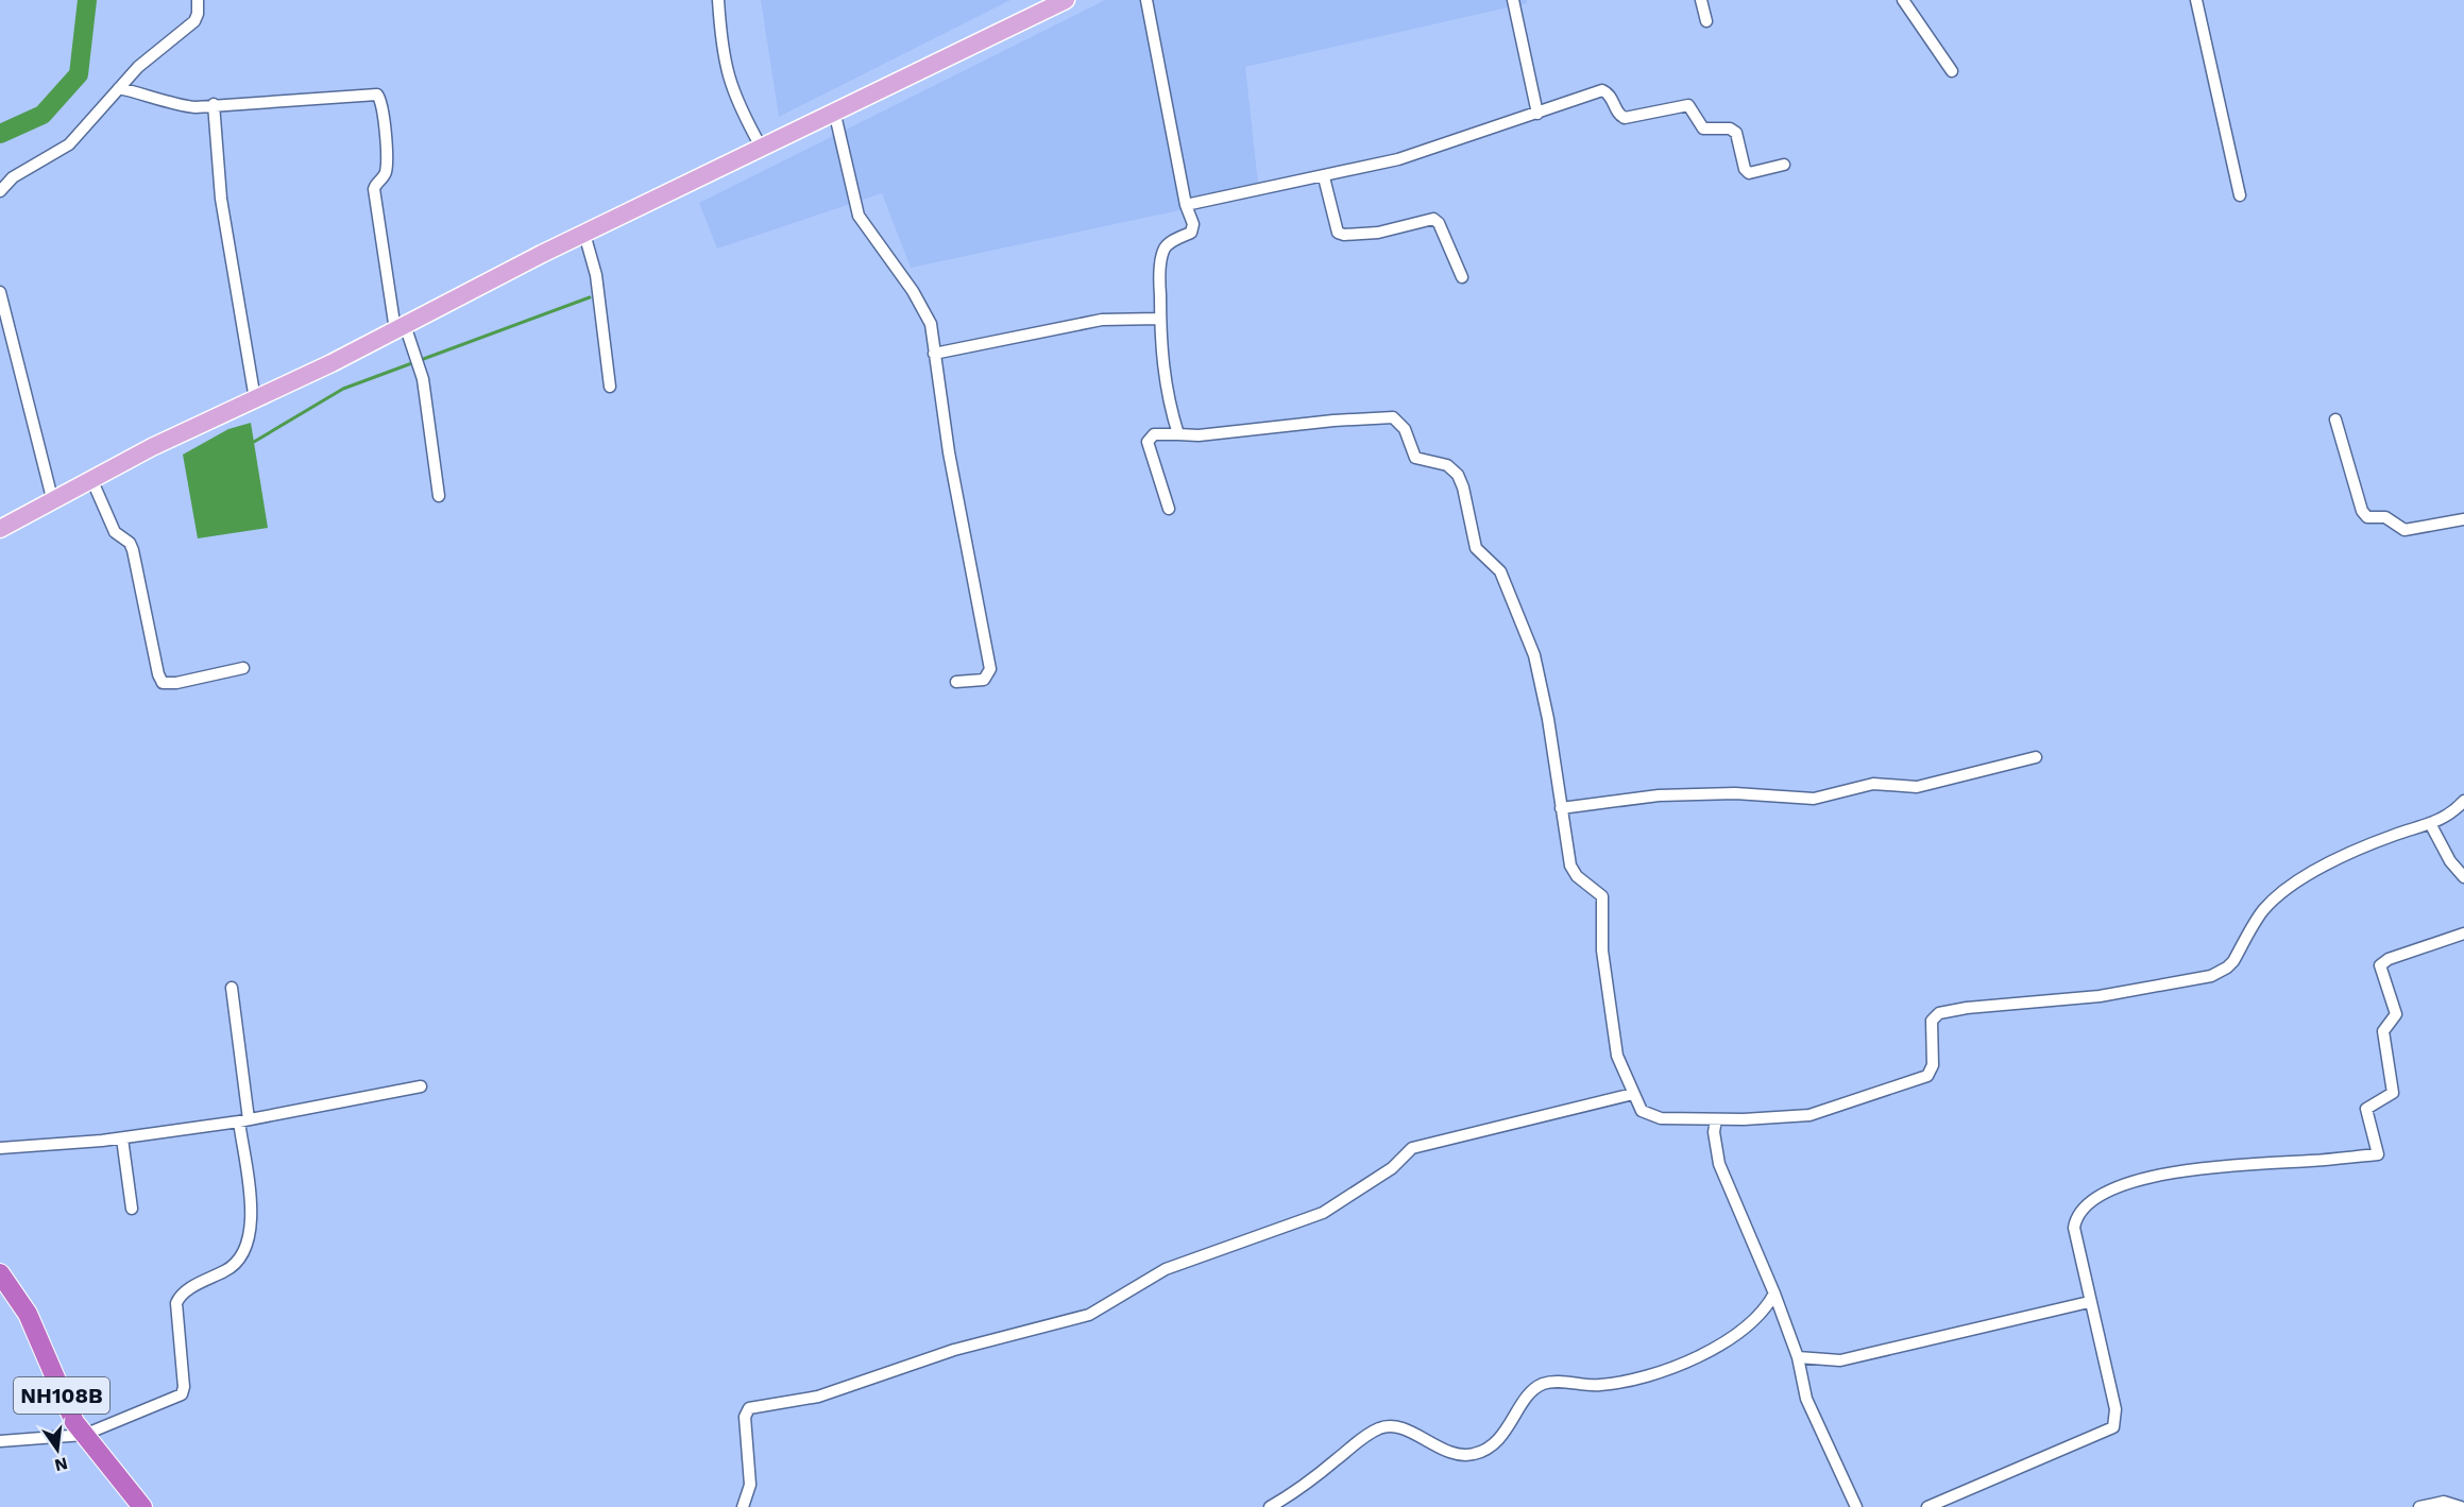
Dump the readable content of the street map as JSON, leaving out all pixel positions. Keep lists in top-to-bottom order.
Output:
{
  "streets": {
    "highway": ["NH108B"]
  },
  "north": "bottom"
}
